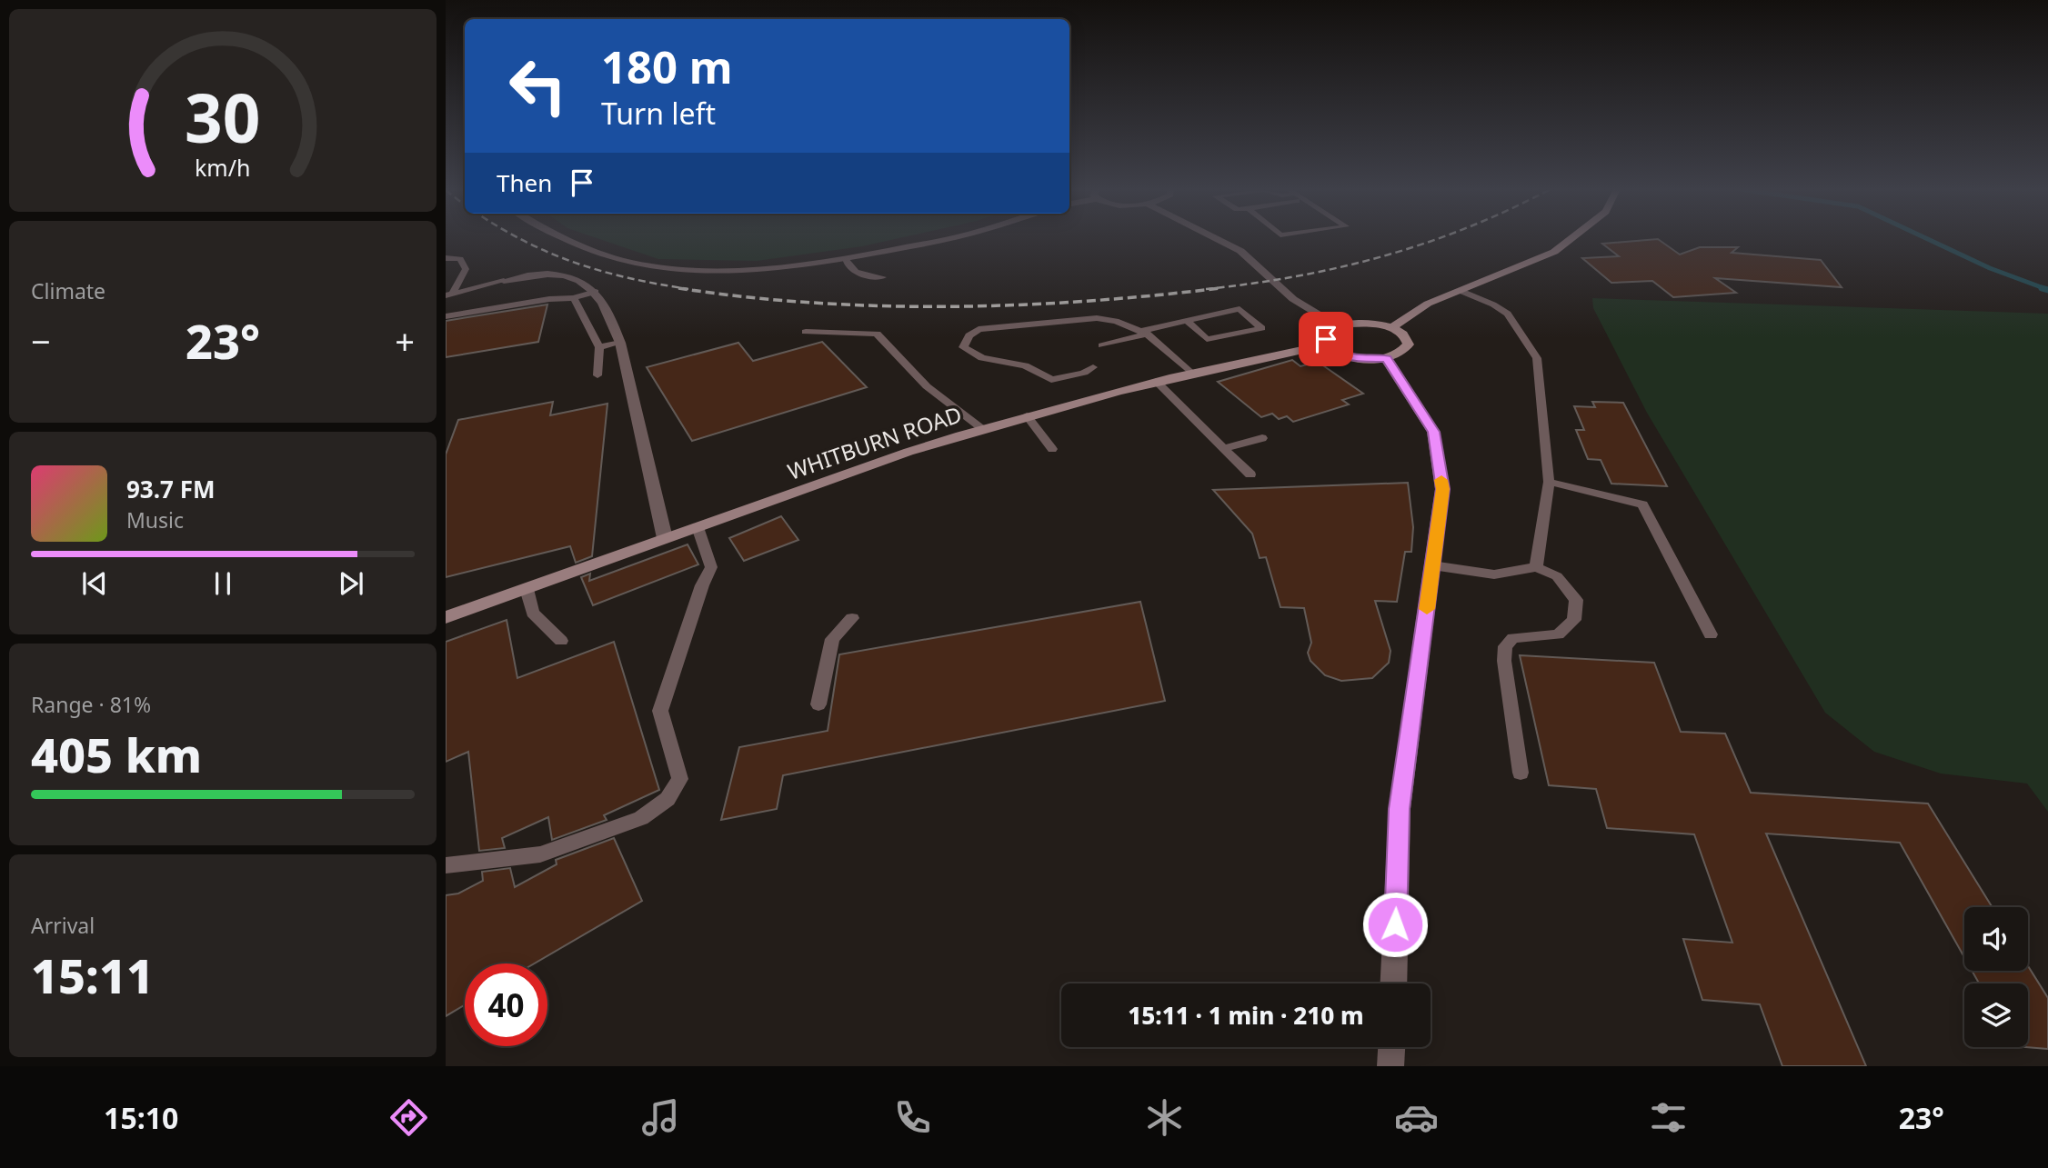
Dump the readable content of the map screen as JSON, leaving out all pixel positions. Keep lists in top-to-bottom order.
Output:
{
  "streets": {
    "main road": ["WHITBURN ROAD"]
  },
  "page": {
    "turn": ["180 m", "Turn left"],
    "then": "Then",
    "tile": [
      "Climate",
      ["Range · 81%", "405 km"],
      ["Arrival", "15:11"]
    ],
    "heat": ["−", "23°", "+"],
    "song": ["93.7 FM", "Music"],
    "limit": "40",
    "trip": "15:11 · 1 min · 210 m",
    "tabs": ["15:10", "23°"],
    "gauge": ["30", "km/h"]
  }
}
